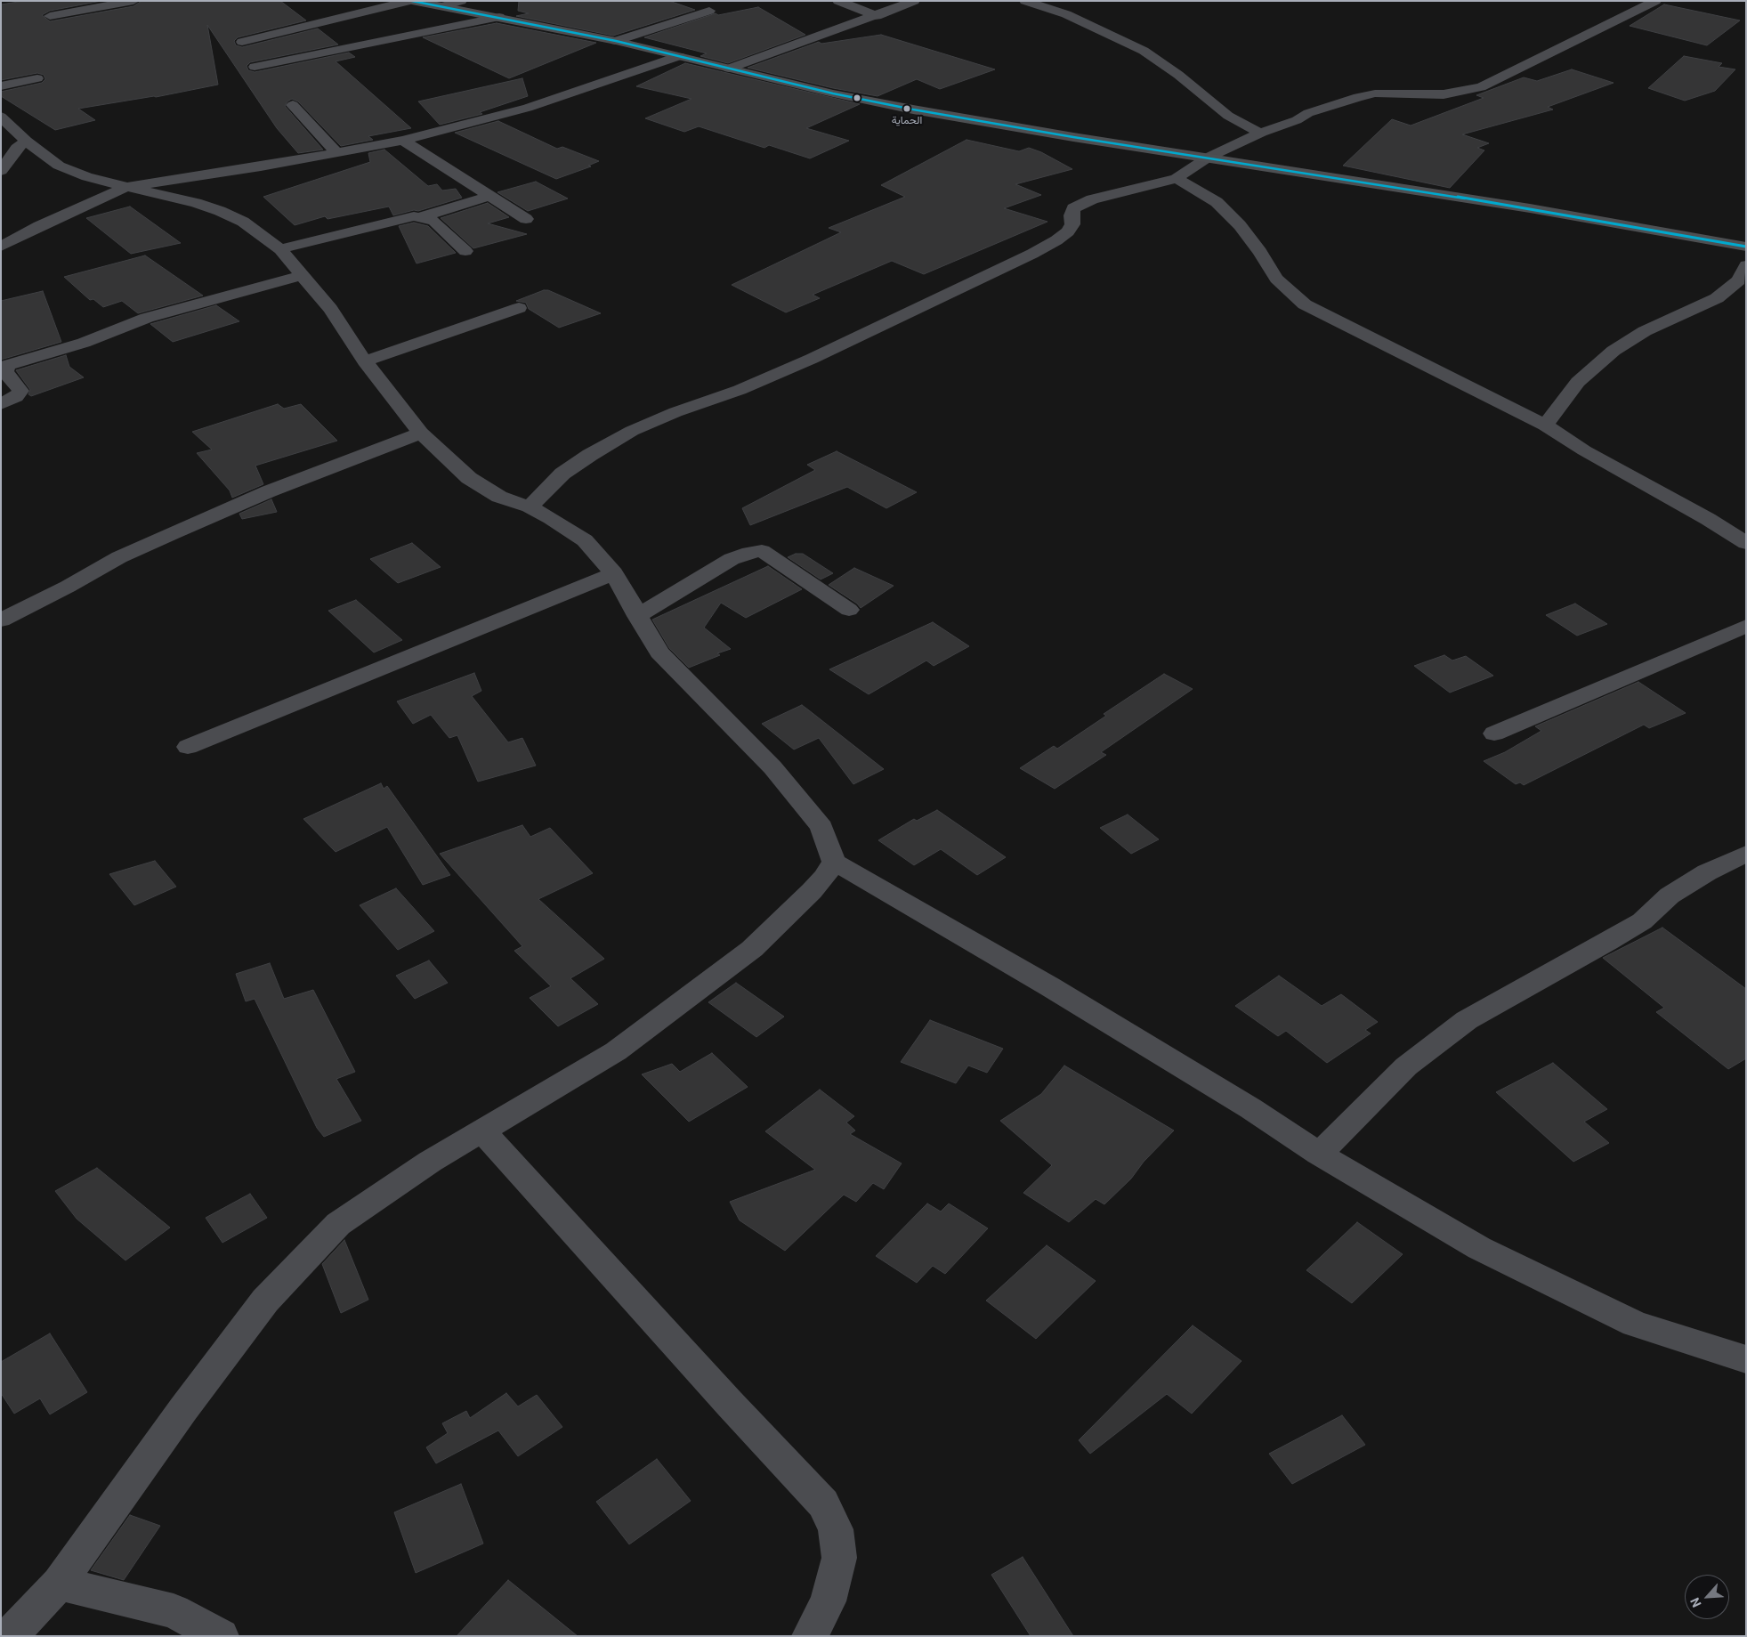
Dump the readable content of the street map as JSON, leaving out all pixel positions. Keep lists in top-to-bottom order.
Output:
{
  "places": ["الحماية"],
  "north": "bottom left"
}
